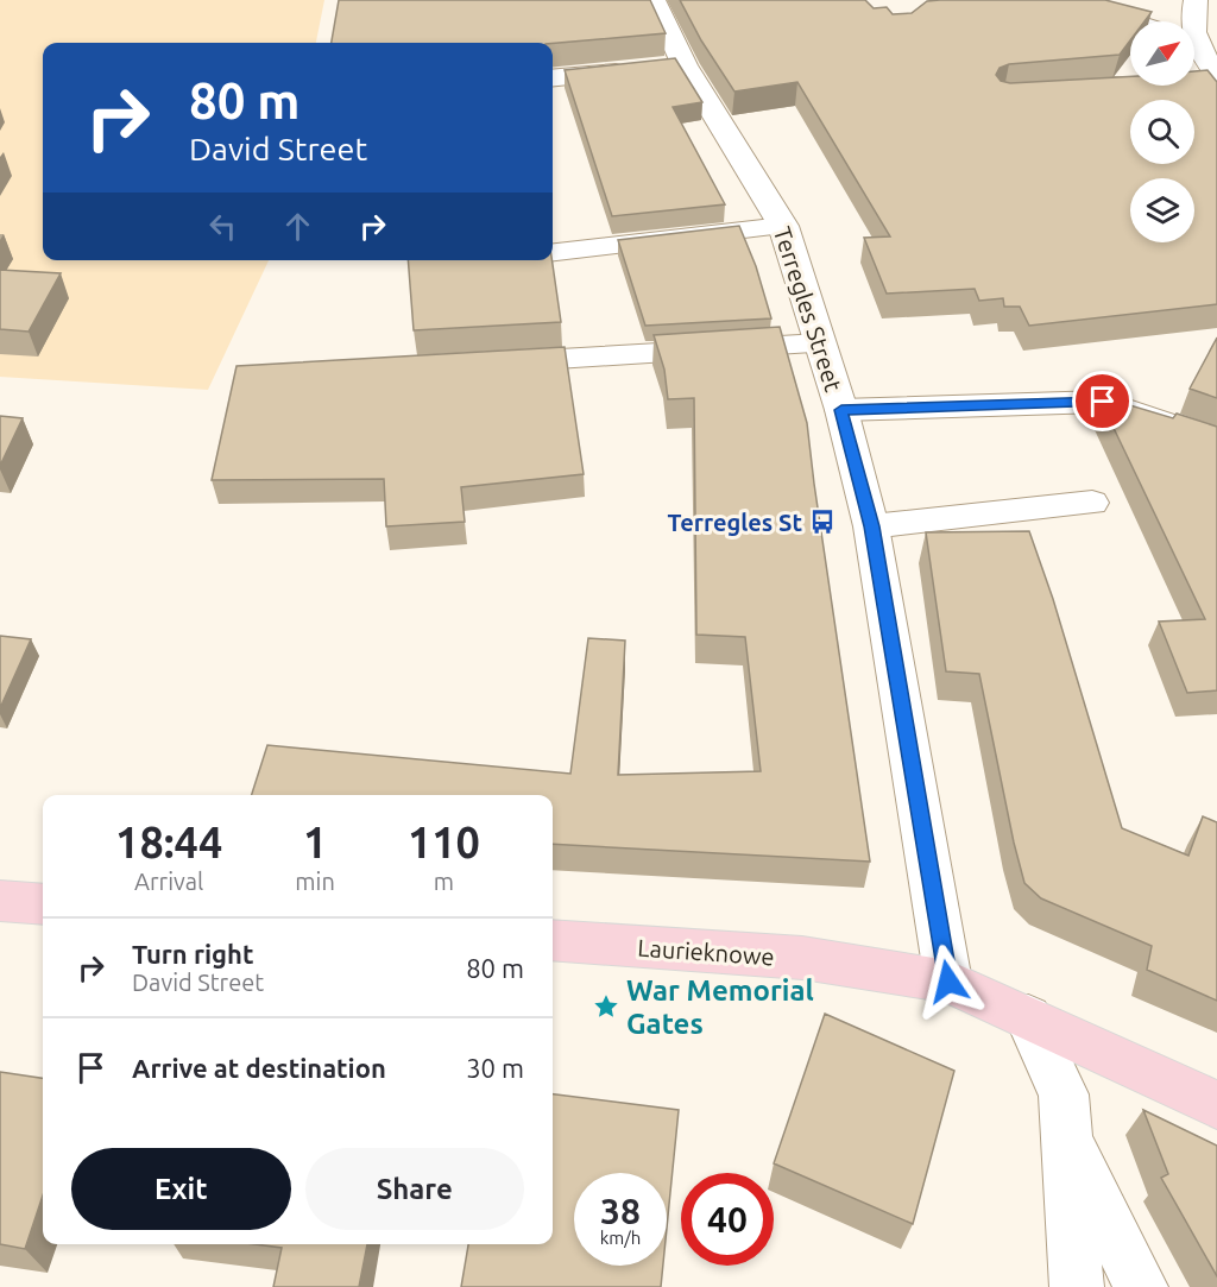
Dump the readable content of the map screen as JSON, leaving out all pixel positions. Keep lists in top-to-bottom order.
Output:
{
  "streets": {
    "main road": ["Laurieknowe"],
    "street": ["Terregles Street"]
  },
  "crossings": [
    ["Terregles Street", "Laurieknowe"]
  ],
  "places": {
    "bus stop": ["Terregles St"],
    "place": ["War Memorial Gates"]
  },
  "north": "top right",
  "page": {
    "turn": ["80 m", "David Street"],
    "eta": [
      "18:44",
      "Arrival",
      "1",
      "min",
      "110",
      "m"
    ],
    "list": [
      {
        "name": "Turn right",
        "note": "David Street",
        "value": "80 m"
      },
      {
        "name": "Arrive at destination",
        "value": "30 m"
      }
    ],
    "buttons": ["Exit", "Share"],
    "speed": "38 km/h",
    "limit": "40"
  }
}
